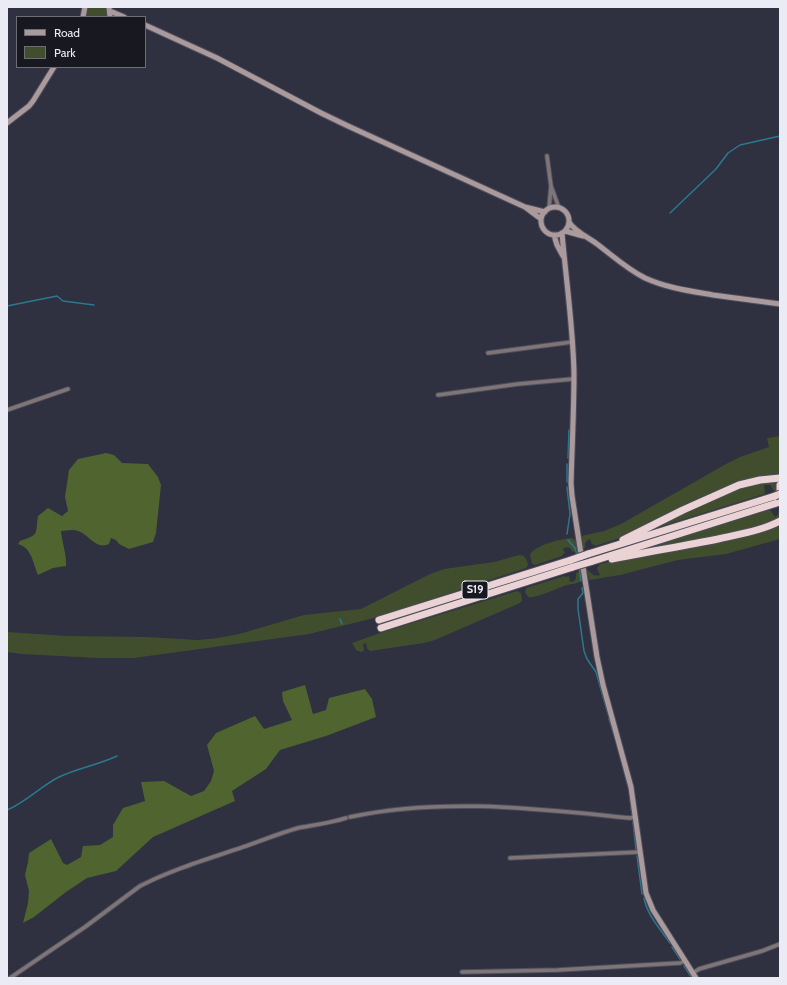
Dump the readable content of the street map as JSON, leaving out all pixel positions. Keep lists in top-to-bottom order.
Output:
{
  "streets": {
    "highway": ["S19"]
  },
  "legend": ["Road", "Park"]
}
